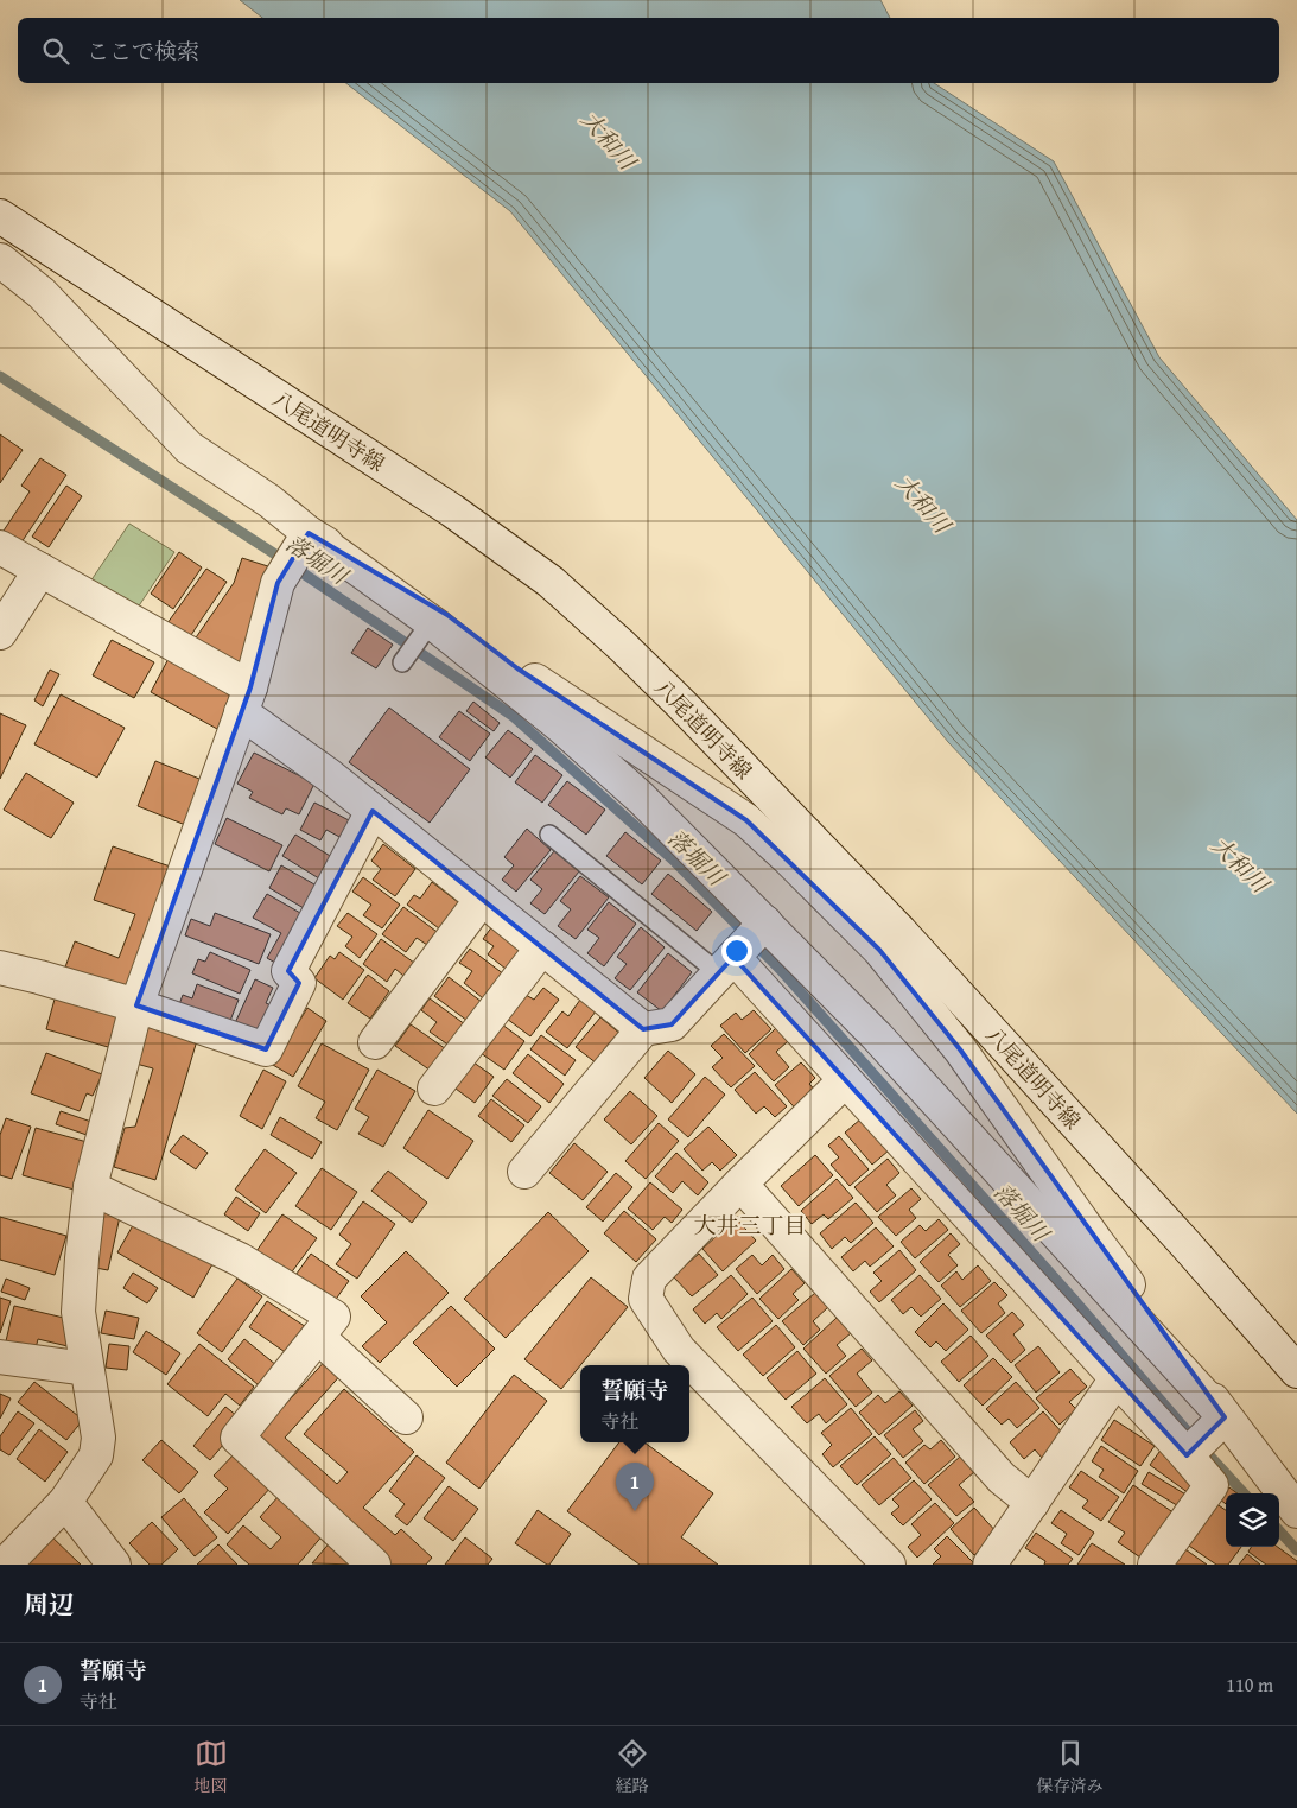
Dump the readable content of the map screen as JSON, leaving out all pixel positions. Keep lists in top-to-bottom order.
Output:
{
  "streets": {
    "street": ["八尾道明寺線"]
  },
  "districts": ["大井三丁目"],
  "water": ["大和川", "落堀川"],
  "page": {
    "search": "ここで検索",
    "popup": ["誓願寺", "寺社"],
    "pins": "1",
    "heading": "周辺",
    "list": [
      {
        "mark": "1",
        "name": "誓願寺",
        "note": "寺社",
        "value": "110 m"
      }
    ],
    "nav": ["地図", "経路", "保存済み"]
  }
}
